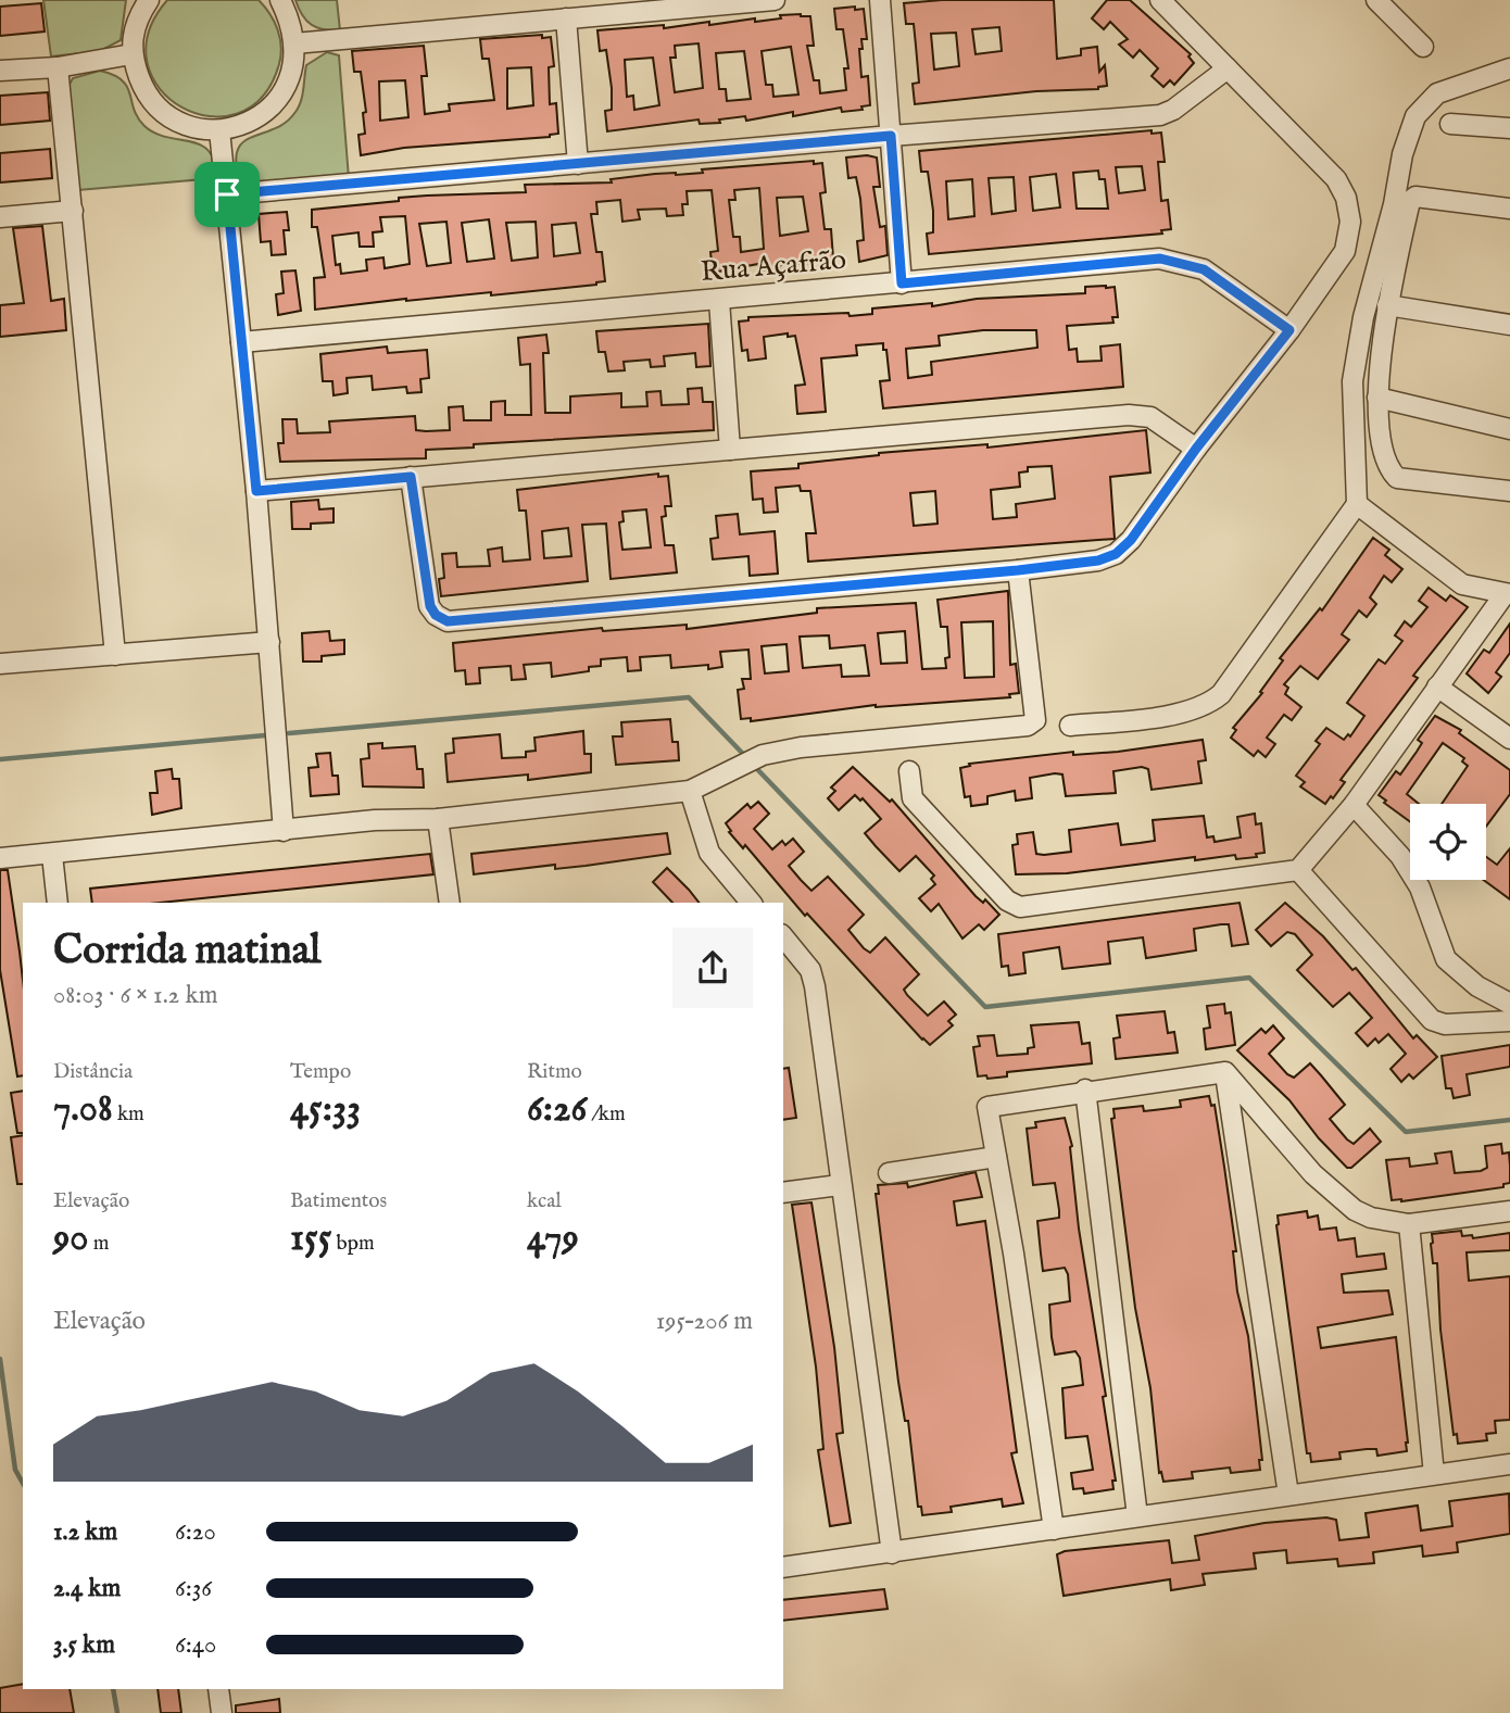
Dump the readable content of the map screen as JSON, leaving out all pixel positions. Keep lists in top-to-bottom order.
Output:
{
  "streets": {
    "street": ["Rua Açafrão"]
  },
  "page": {
    "heading": ["Corrida matinal", "08:03 · 6 × 1.2 km"],
    "stats": [
      ["Distância", "7.08 km"],
      ["Tempo", "45:33"],
      ["Ritmo", "6:26 /km"],
      ["Elevação", "90 m"],
      ["Batimentos", "155 bpm"],
      ["kcal", "479"]
    ],
    "chart": ["Elevação", "195–206 m"],
    "list": [
      {
        "name": "1.2 km",
        "note": "6:20"
      },
      {
        "name": "2.4 km",
        "note": "6:36"
      },
      {
        "name": "3.5 km",
        "note": "6:40"
      }
    ]
  }
}
